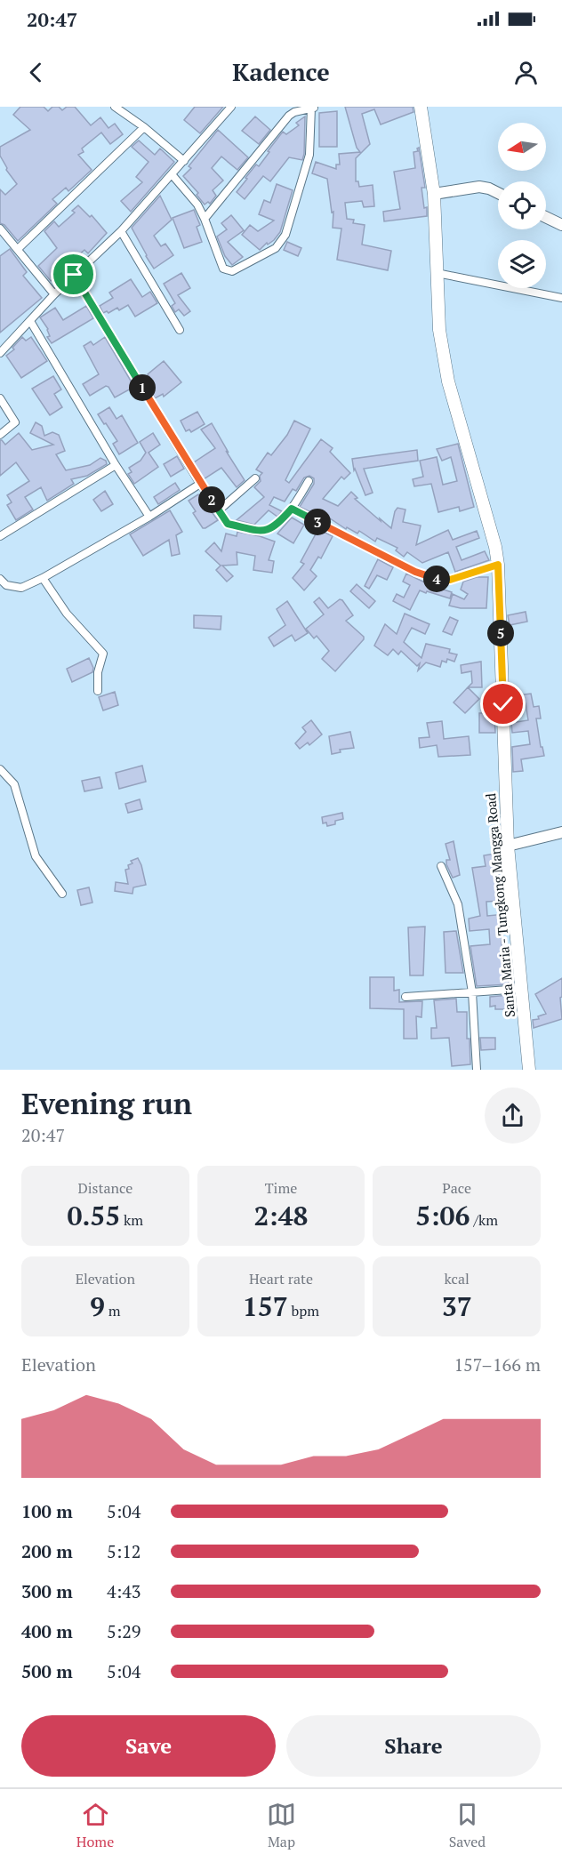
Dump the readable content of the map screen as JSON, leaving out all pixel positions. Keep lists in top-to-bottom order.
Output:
{
  "streets": {
    "main road": ["Santa Maria - Tungkong Mangga Road"]
  },
  "north": "left",
  "page": {
    "status": "20:47",
    "header": "Kadence",
    "pins": [
      "1",
      "2",
      "3",
      "4",
      "5"
    ],
    "heading": ["Evening run", "20:47"],
    "stats": [
      ["Distance", "0.55 km"],
      ["Time", "2:48"],
      ["Pace", "5:06 /km"],
      ["Elevation", "9 m"],
      ["Heart rate", "157 bpm"],
      ["kcal", "37"]
    ],
    "chart": ["Elevation", "157–166 m"],
    "list": [
      {
        "name": "100 m",
        "note": "5:04"
      },
      {
        "name": "200 m",
        "note": "5:12"
      },
      {
        "name": "300 m",
        "note": "4:43"
      },
      {
        "name": "400 m",
        "note": "5:29"
      },
      {
        "name": "500 m",
        "note": "5:04"
      }
    ],
    "buttons": ["Save", "Share"],
    "tabs": ["Home", "Map", "Saved"]
  }
}
